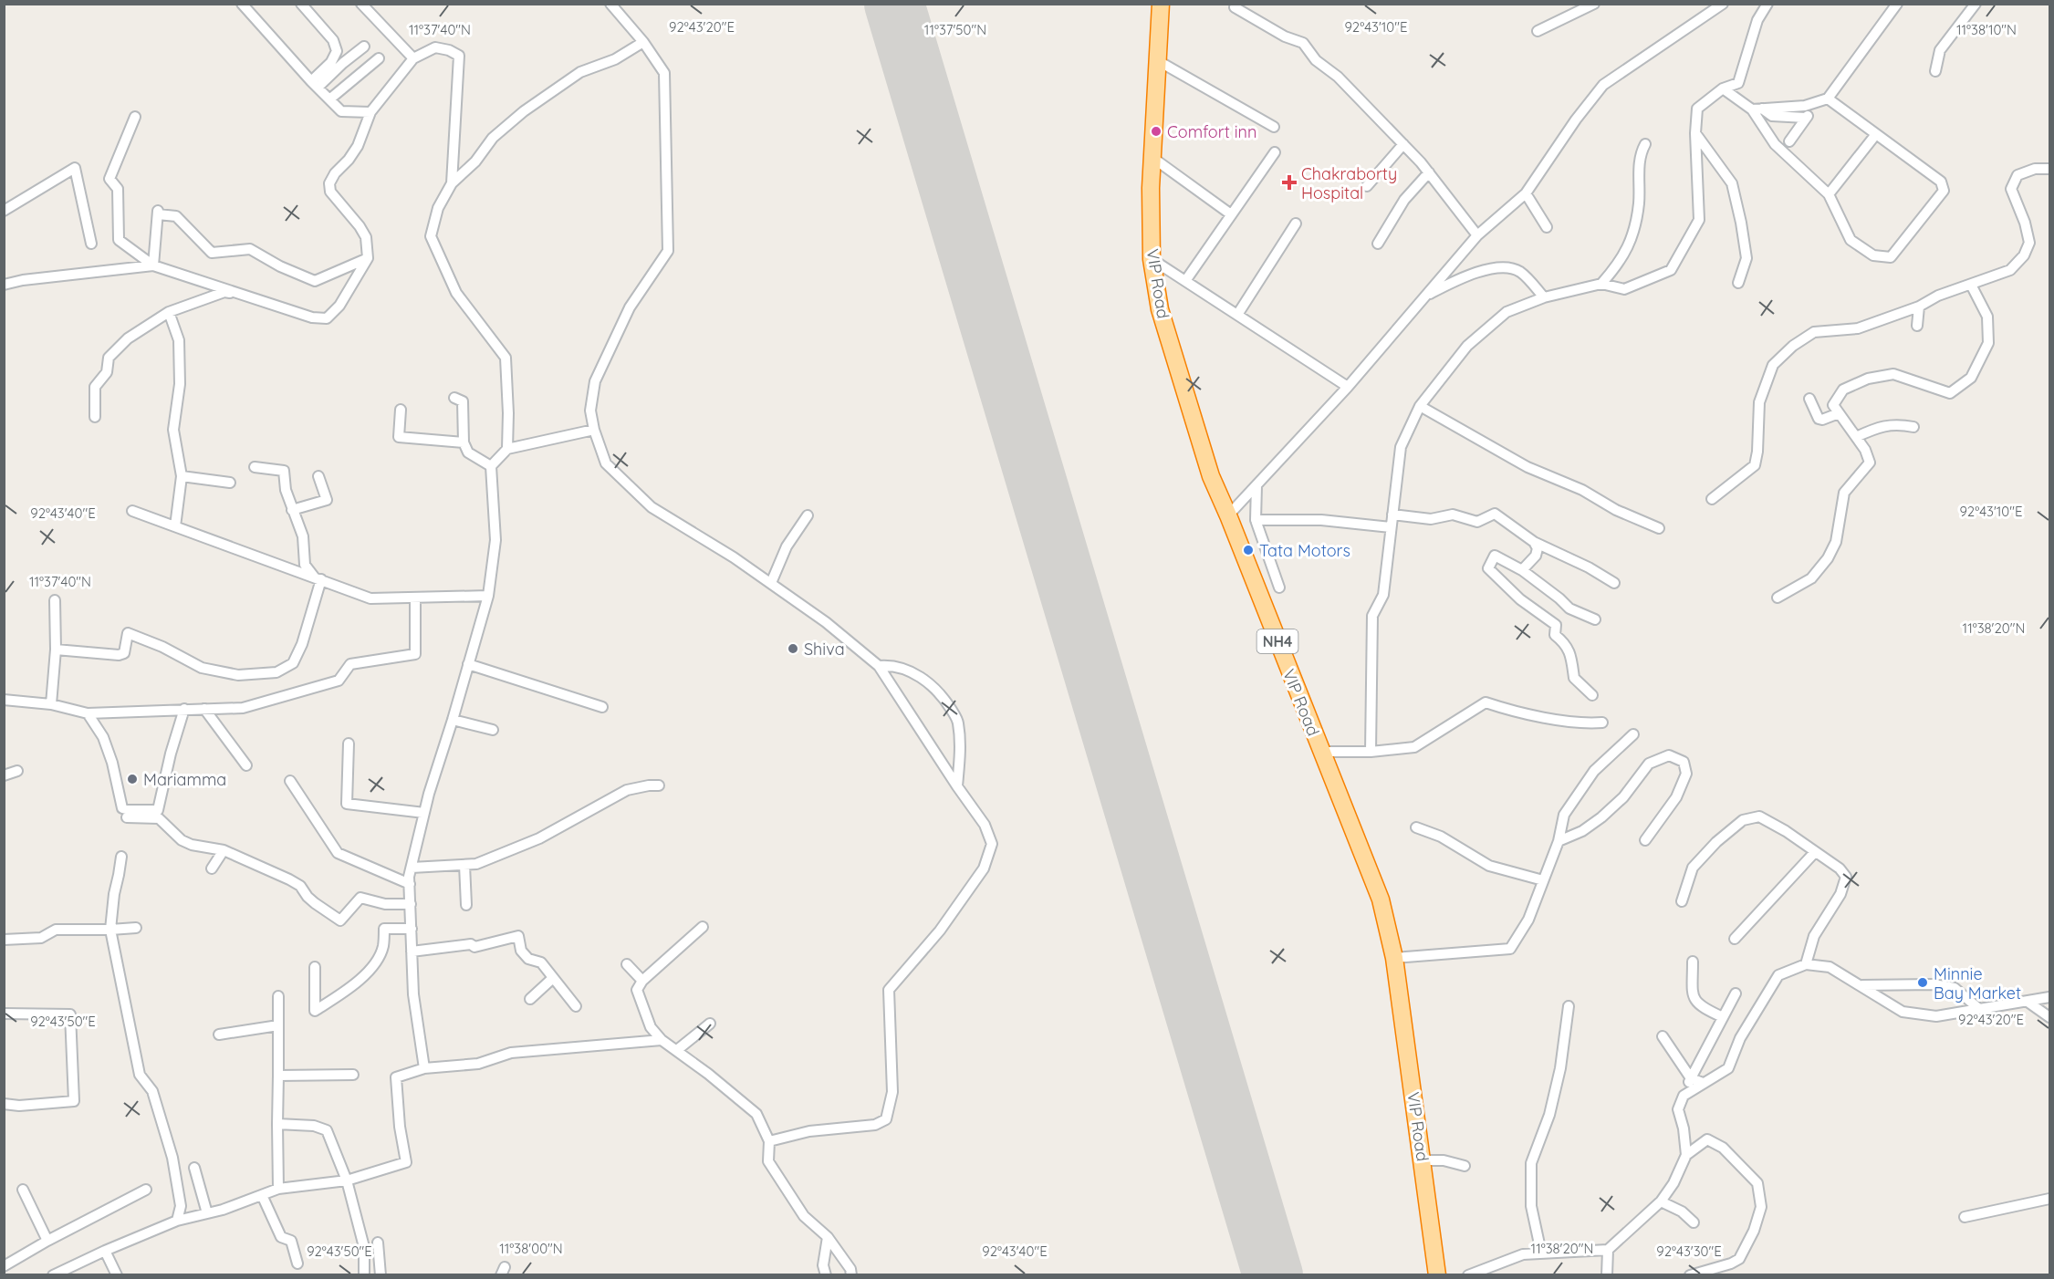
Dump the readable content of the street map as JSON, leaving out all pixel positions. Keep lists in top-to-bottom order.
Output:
{
  "streets": {
    "highway": ["VIP Road", "NH4"]
  },
  "places": {
    "other": [
      "Comfort inn",
      "Tata Motors",
      "Shiva",
      "Mariamma",
      "Minnie Bay Market"
    ],
    "health": ["Chakraborty Hospital"]
  },
  "coordinates": [
    "92°43'20\"E",
    "92°43'10\"E",
    "11°37'40\"N",
    "11°37'50\"N",
    "11°38'10\"N",
    "92°43'40\"E",
    "11°38'20\"N",
    "92°43'50\"E",
    "11°38'00\"N",
    "92°43'30\"E"
  ]
}
